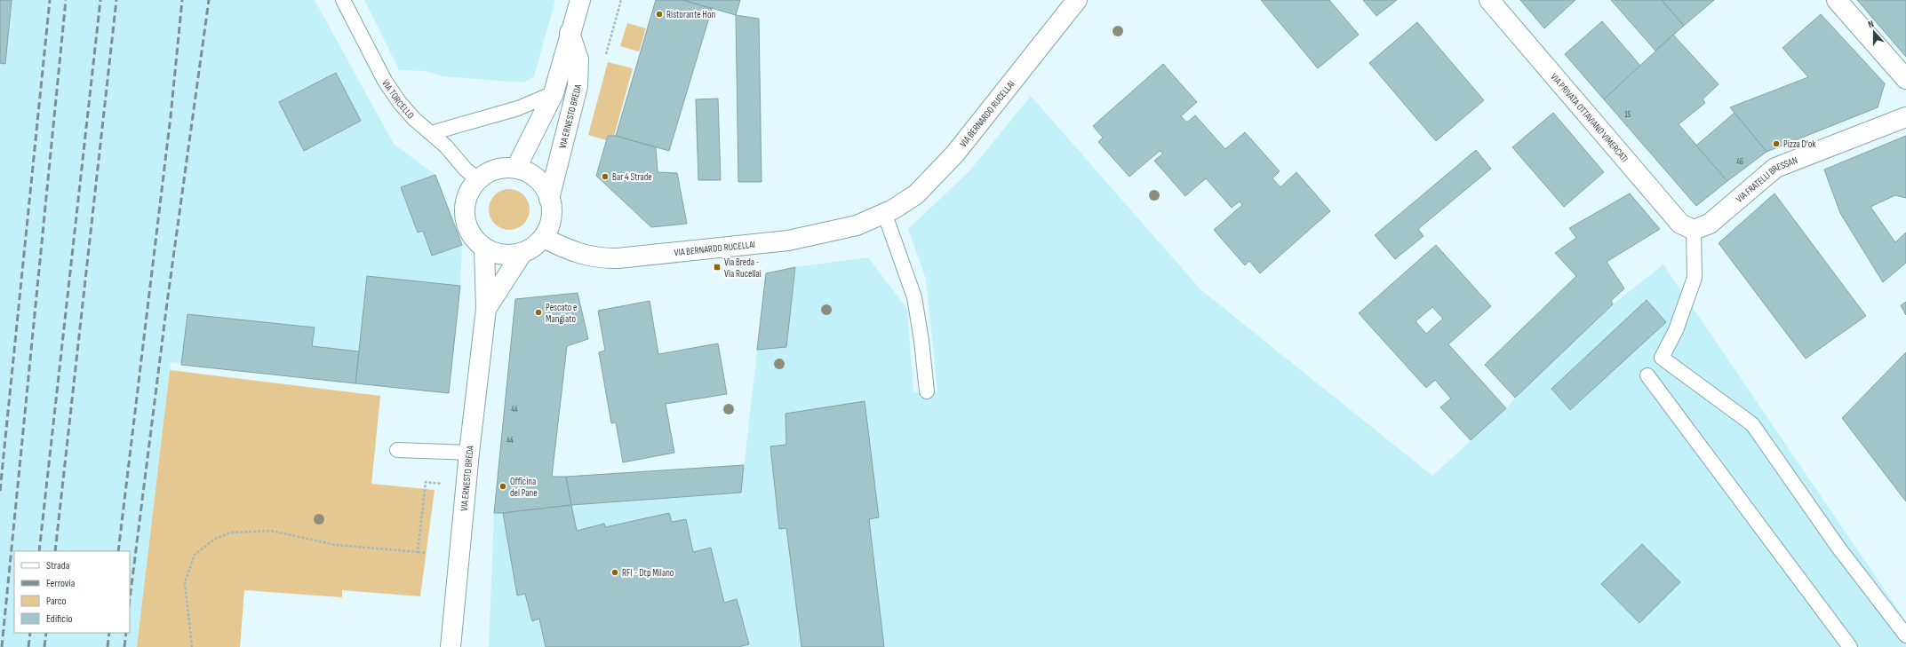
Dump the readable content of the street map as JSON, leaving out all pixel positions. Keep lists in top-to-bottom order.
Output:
{
  "streets": {
    "street": [
      "VIA BERNARDO RUCELLAI",
      "VIA ERNESTO BREDA",
      "VIA PRIVATA OTTAVIANO VIMERCATI",
      "VIA FRATELLI BRESSAN"
    ],
    "lane": ["VIA TORCELLO"]
  },
  "crossings": [
    ["VIA TORCELLO", "VIA BERNARDO RUCELLAI"],
    ["VIA TORCELLO", "VIA ERNESTO BREDA"],
    ["VIA BERNARDO RUCELLAI", "VIA ERNESTO BREDA"],
    ["VIA PRIVATA OTTAVIANO VIMERCATI", "VIA FRATELLI BRESSAN"]
  ],
  "places": {
    "other": [
      "Ristorante Hon",
      "Pizza D'ok",
      "Bar 4 Strade",
      "Pescato e Mangiato",
      "Officina del Pane",
      "RFI - Dtp Milano"
    ],
    "transit": ["Via Breda - Via Rucellai"]
  },
  "house_numbers": [
    "15",
    "46",
    "44",
    "44"
  ],
  "legend": [
    "Strada",
    "Ferrovia",
    "Parco",
    "Edificio"
  ],
  "north": "top"
}
